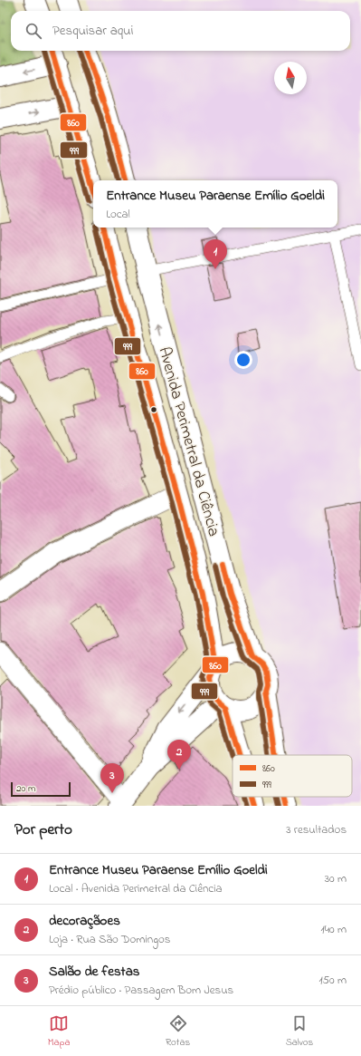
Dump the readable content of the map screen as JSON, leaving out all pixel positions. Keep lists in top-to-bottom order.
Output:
{
  "streets": {
    "main road": ["Avenida Perimetral da Ciência"]
  },
  "lines": ["transit line 860", "transit line 999"],
  "legend": ["860", "999"],
  "scale_bar": "20 m",
  "north": "top",
  "page": {
    "search": "Pesquisar aqui",
    "popup": ["Entrance Museu Paraense Emílio Goeldi", "Local"],
    "pins": ["1", "2", "3"],
    "scale": "20 m",
    "heading": ["Por perto", "3 resultados"],
    "list": [
      {
        "mark": "1",
        "name": "Entrance Museu Paraense Emílio Goeldi",
        "note": "Local · Avenida Perimetral da Ciência",
        "value": "30 m"
      },
      {
        "mark": "2",
        "name": "decoraçãoes",
        "note": "Loja · Rua São Domingos",
        "value": "140 m"
      },
      {
        "mark": "3",
        "name": "Salão de festas",
        "note": "Prédio público · Passagem Bom Jesus",
        "value": "150 m"
      }
    ],
    "nav": ["Mapa", "Rotas", "Salvos"]
  }
}
